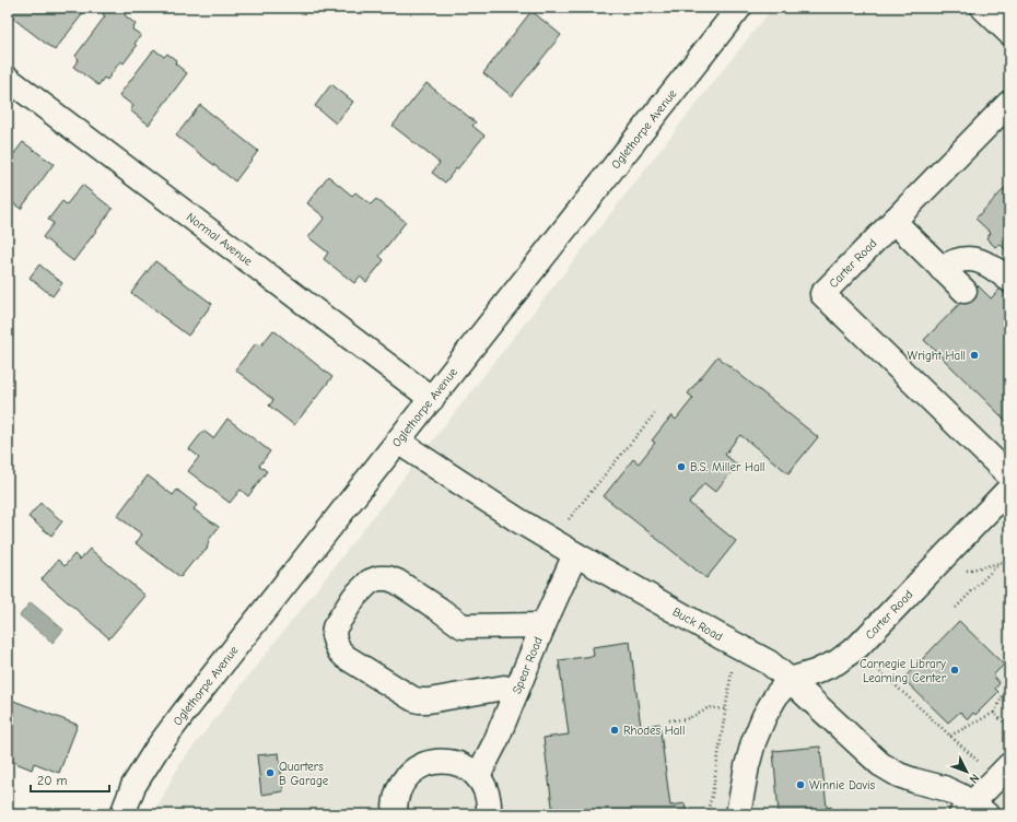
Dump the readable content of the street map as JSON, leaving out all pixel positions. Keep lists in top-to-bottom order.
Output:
{
  "streets": {
    "street": [
      "Oglethorpe Avenue",
      "Normal Avenue",
      "Carter Road",
      "Buck Road",
      "Spear Road"
    ]
  },
  "crossings": [
    ["Oglethorpe Avenue", "Normal Avenue"],
    ["Oglethorpe Avenue", "Buck Road"],
    ["Carter Road", "Buck Road"],
    ["Buck Road", "Spear Road"]
  ],
  "places": [
    "Wright Hall",
    "B.S. Miller Hall",
    "Carnegie Library Learning Center",
    "Rhodes Hall",
    "Quarters B Garage",
    "Winnie Davis"
  ],
  "scale_bar": "20 m",
  "north": "bottom right"
}
